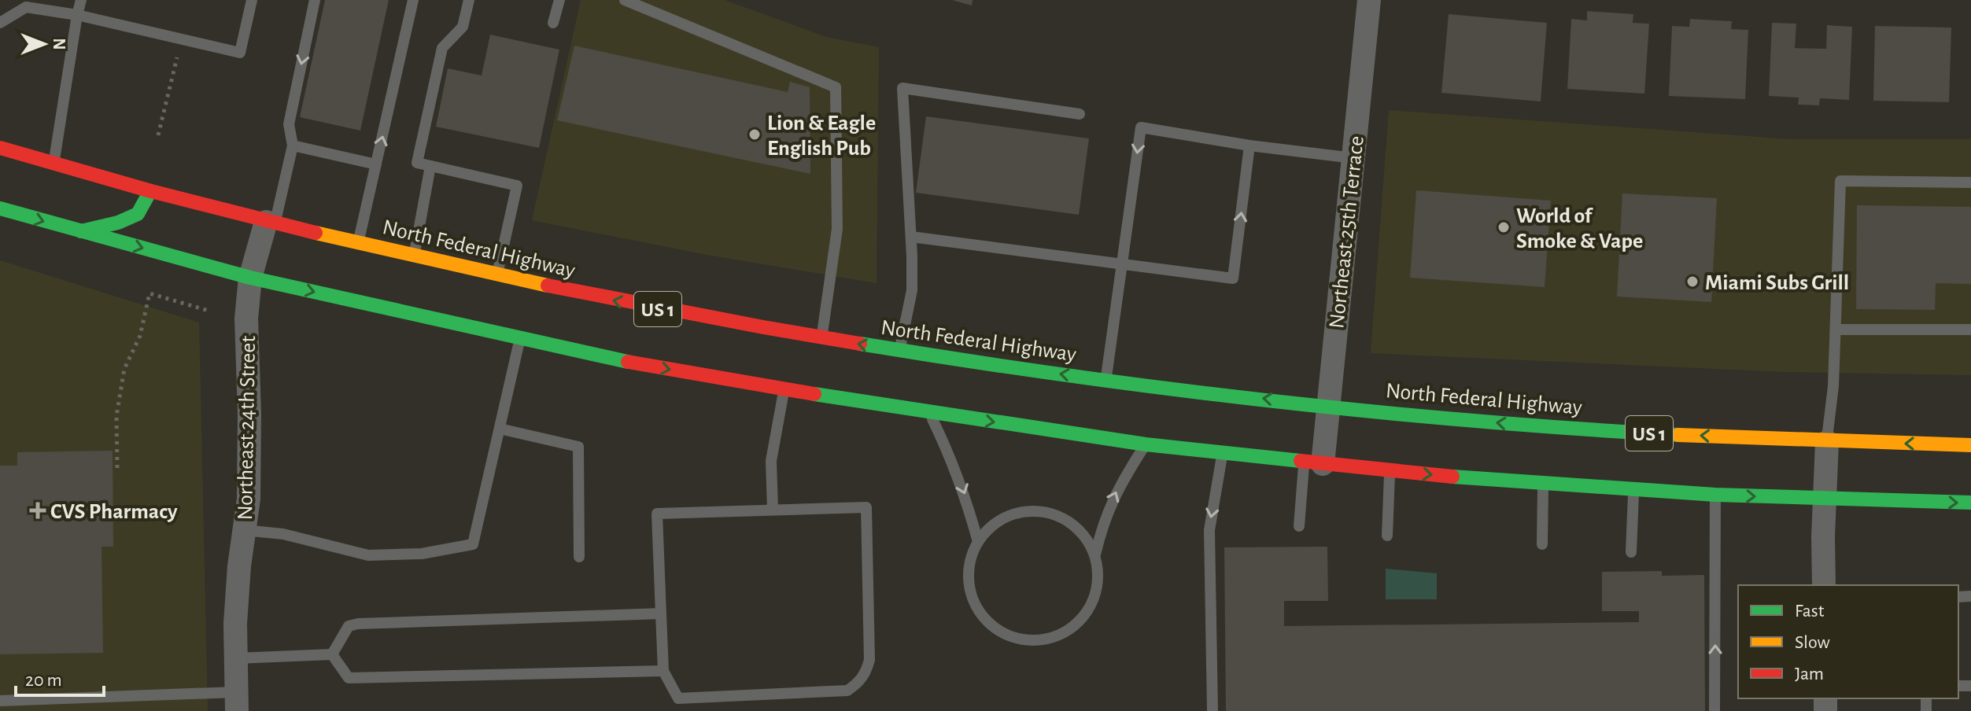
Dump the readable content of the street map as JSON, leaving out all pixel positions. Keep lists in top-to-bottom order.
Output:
{
  "streets": {
    "main road": ["North Federal Highway", "US 1"],
    "street": ["Northeast 25th Terrace", "Northeast 24th Street"]
  },
  "crossings": [
    ["Northeast 25th Terrace", "North Federal Highway"],
    ["North Federal Highway", "Northeast 24th Street"]
  ],
  "places": {
    "other": ["Lion & Eagle English Pub", "World of Smoke & Vape", "Miami Subs Grill"],
    "health": ["CVS Pharmacy"]
  },
  "legend": ["Fast", "Slow", "Jam"],
  "scale_bar": "20 m",
  "north": "right"
}
